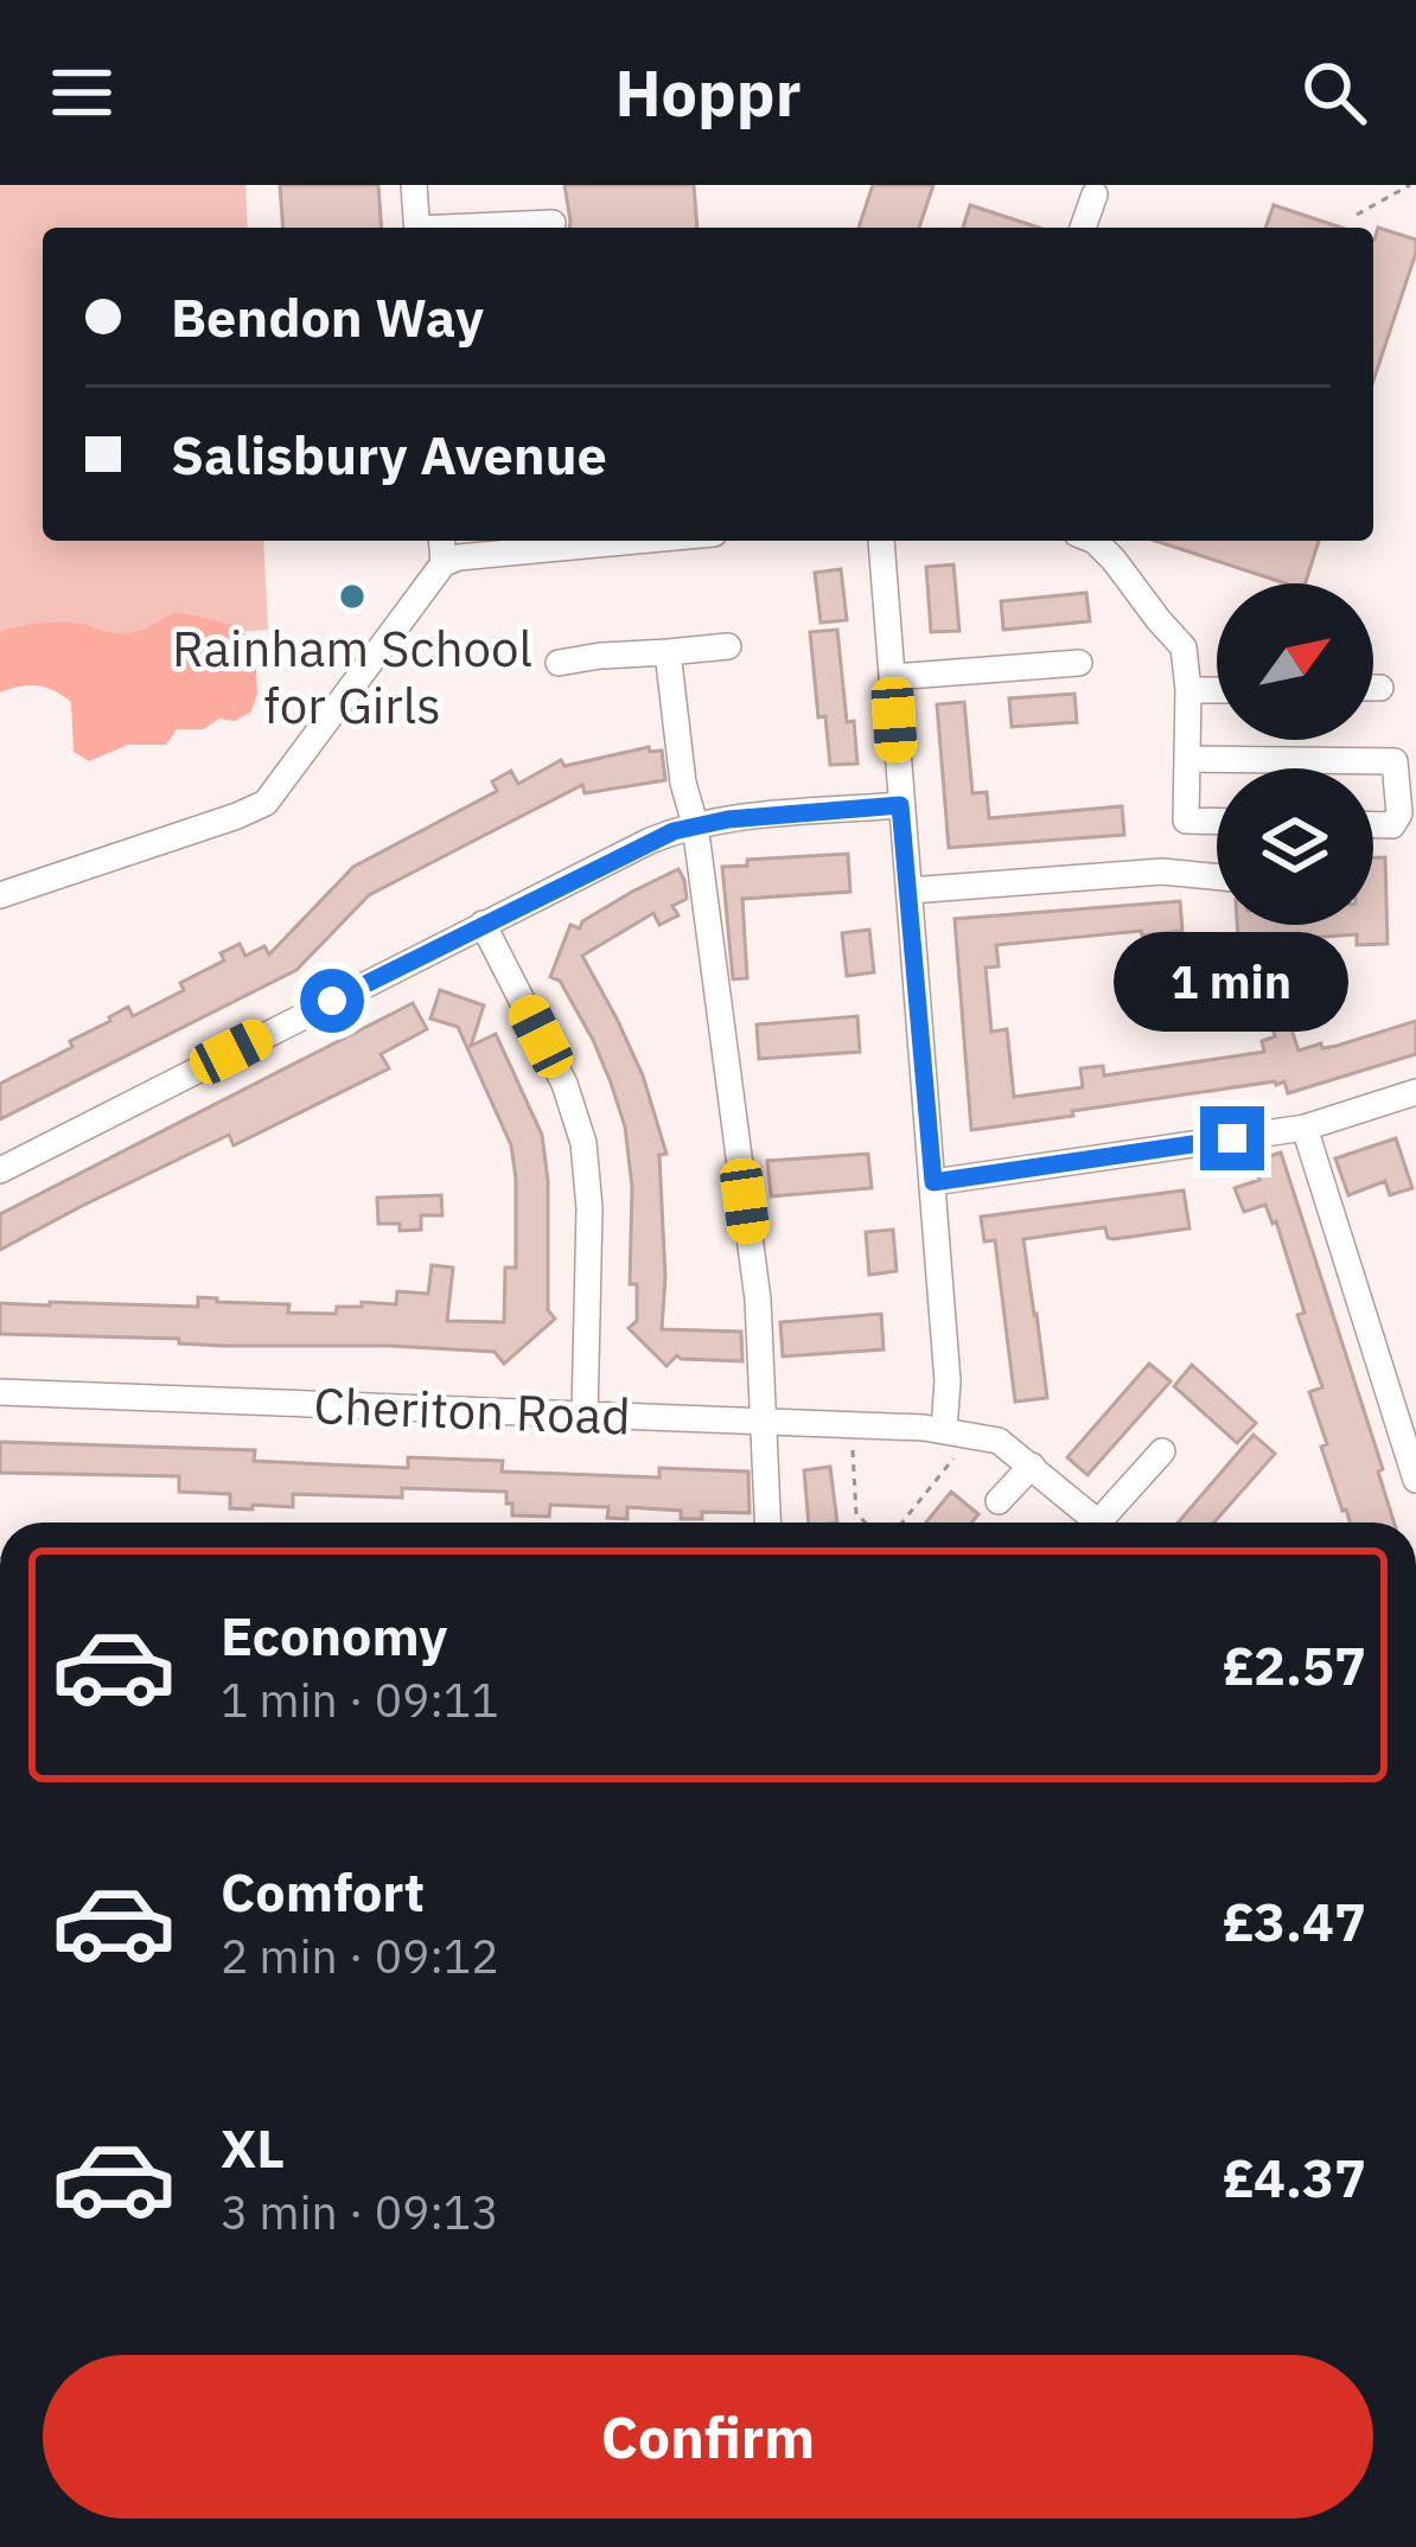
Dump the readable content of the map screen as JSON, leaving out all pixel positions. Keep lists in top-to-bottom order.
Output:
{
  "streets": {
    "street": ["Cheriton Road"]
  },
  "places": ["Rainham School for Girls"],
  "north": "top right",
  "page": {
    "header": "Hoppr",
    "banner": ["Bendon Way", "Salisbury Avenue"],
    "bubble": "1 min",
    "list": [
      {
        "name": "Economy",
        "note": "1 min · 09:11",
        "value": "£2.57"
      },
      {
        "name": "Comfort",
        "note": "2 min · 09:12",
        "value": "£3.47"
      },
      {
        "name": "XL",
        "note": "3 min · 09:13",
        "value": "£4.37"
      }
    ],
    "buttons": "Confirm"
  }
}
